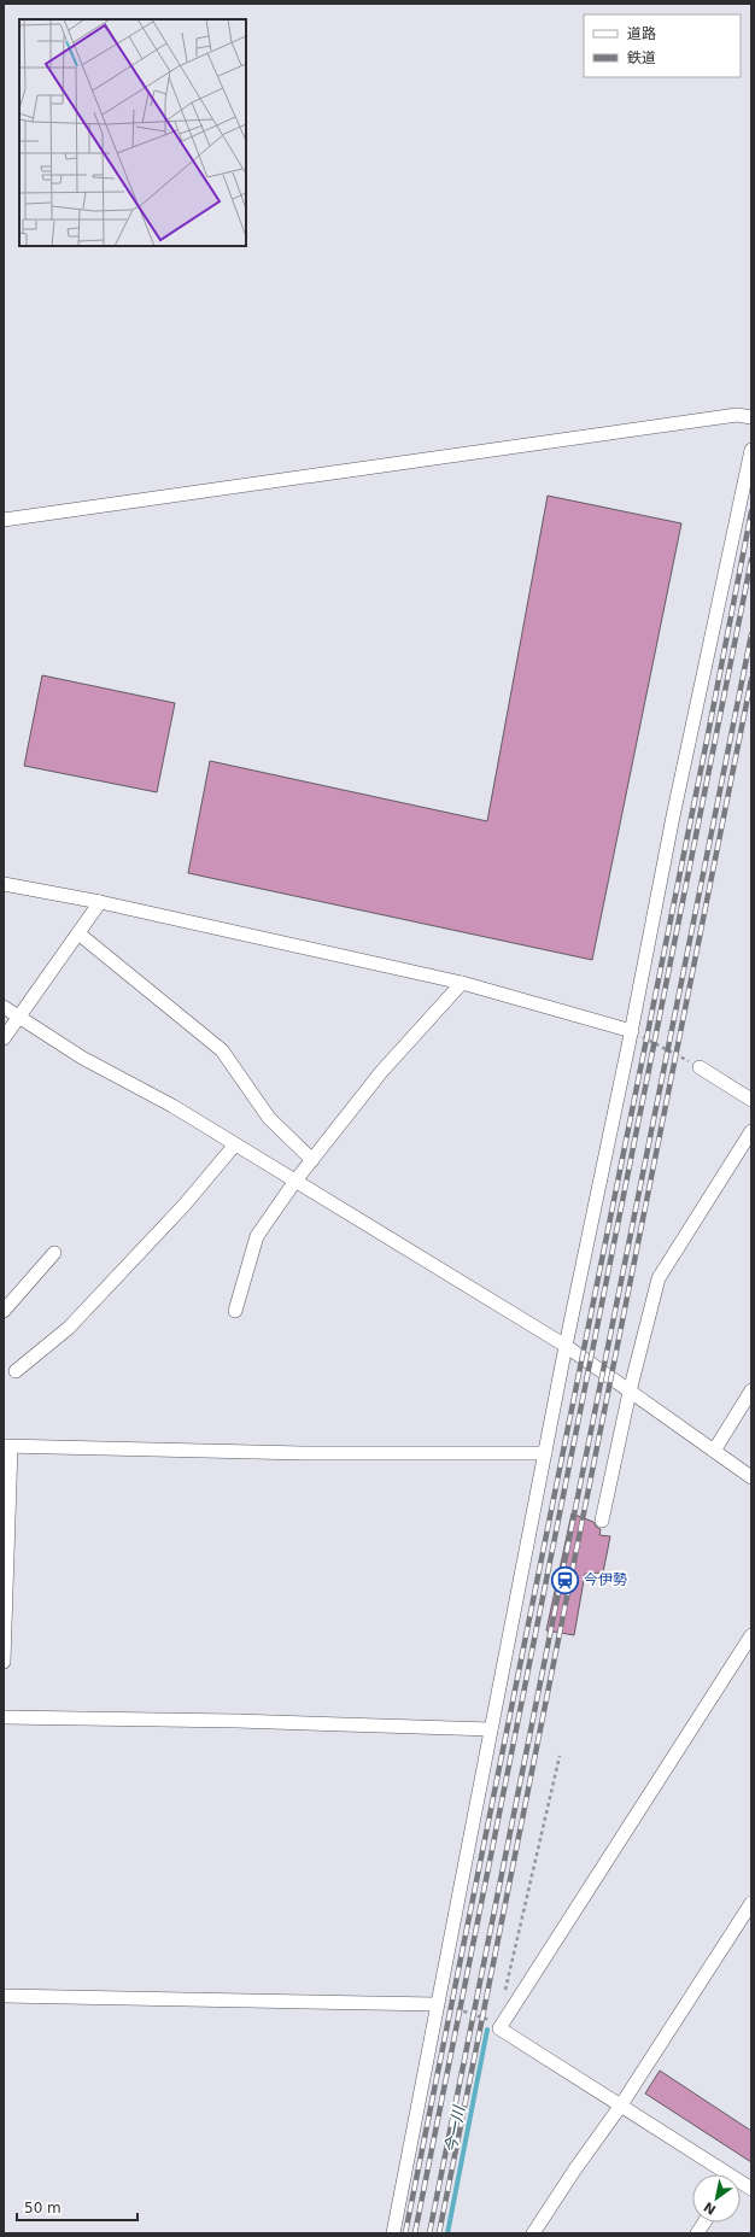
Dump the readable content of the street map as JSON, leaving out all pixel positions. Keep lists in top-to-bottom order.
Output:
{
  "water": ["今一川"],
  "places": {
    "station": ["今伊勢"]
  },
  "legend": ["道路", "鉄道"],
  "scale_bar": "50 m",
  "north": "bottom left"
}
